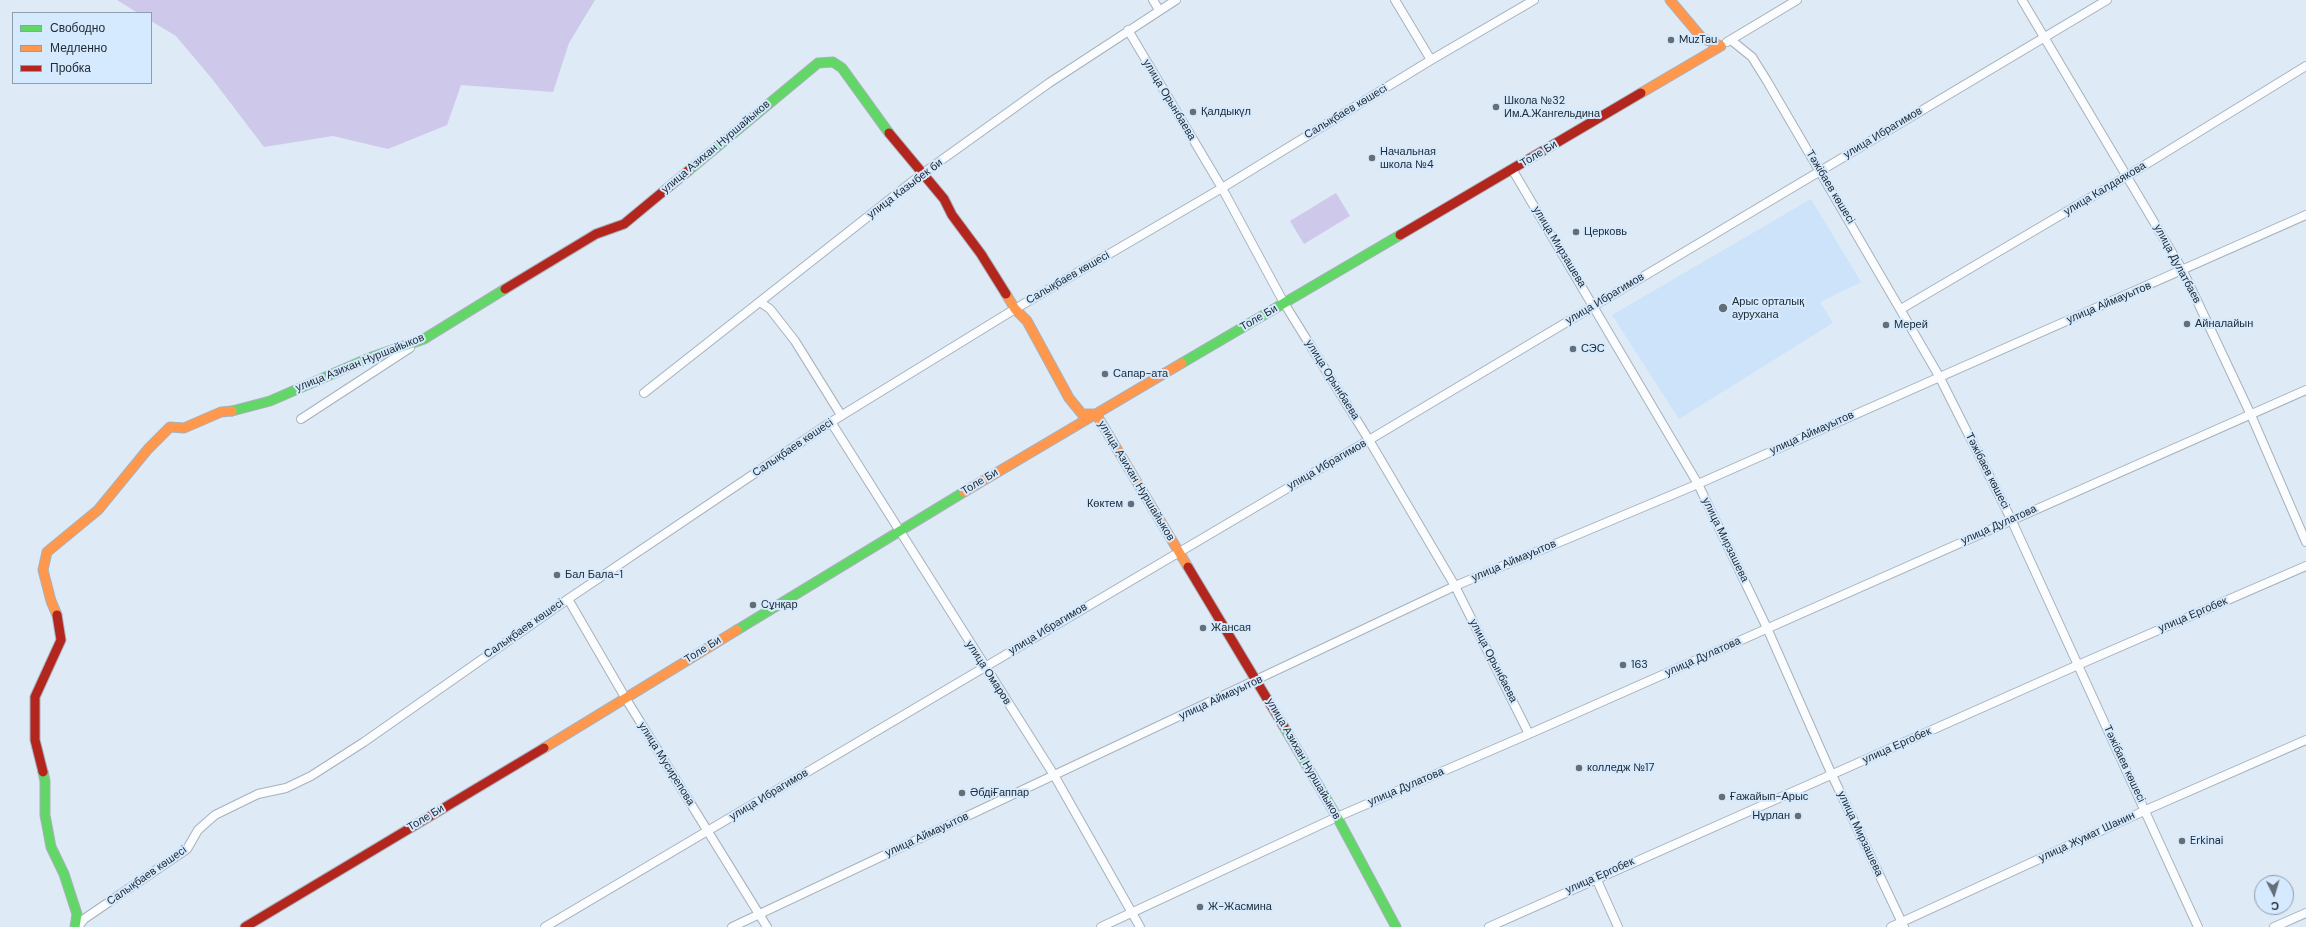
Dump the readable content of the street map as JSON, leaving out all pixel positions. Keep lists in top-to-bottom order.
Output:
{
  "streets": {
    "street": [
      "улица Орынбаева",
      "Салықбаев көшесі",
      "улица Ибрагимов",
      "улица Азихан Нуршайыков",
      "Толе Би",
      "Тәжібаев көшесі",
      "улица Казыбек би",
      "улица Калдаякова",
      "улица Мирзашева",
      "улица Дулатбаев",
      "улица Аймауытов",
      "улица Дулатова",
      "улица Ергобек",
      "улица Омаров",
      "улица Мусирепова",
      "улица Жумат Шанин"
    ]
  },
  "crossings": [
    ["улица Орынбаева", "Салықбаев көшесі"],
    ["улица Орынбаева", "улица Ибрагимов"],
    ["улица Орынбаева", "Толе Би"],
    ["улица Орынбаева", "улица Казыбек би"],
    ["улица Орынбаева", "улица Аймауытов"],
    ["улица Орынбаева", "улица Дулатова"],
    ["Салықбаев көшесі", "улица Азихан Нуршайыков"],
    ["Салықбаев көшесі", "улица Омаров"],
    ["Салықбаев көшесі", "улица Мусирепова"],
    ["улица Ибрагимов", "улица Азихан Нуршайыков"],
    ["улица Ибрагимов", "Тәжібаев көшесі"],
    ["улица Ибрагимов", "улица Мирзашева"],
    ["улица Ибрагимов", "улица Дулатбаев"],
    ["улица Ибрагимов", "улица Омаров"],
    ["улица Ибрагимов", "улица Мусирепова"],
    ["улица Азихан Нуршайыков", "Толе Би"],
    ["улица Азихан Нуршайыков", "улица Казыбек би"],
    ["улица Азихан Нуршайыков", "улица Аймауытов"],
    ["улица Азихан Нуршайыков", "улица Дулатова"],
    ["Толе Би", "улица Мирзашева"],
    ["Толе Би", "улица Омаров"],
    ["Толе Би", "улица Мусирепова"],
    ["Тәжібаев көшесі", "улица Калдаякова"],
    ["Тәжібаев көшесі", "улица Аймауытов"],
    ["Тәжібаев көшесі", "улица Дулатова"],
    ["Тәжібаев көшесі", "улица Ергобек"],
    ["Тәжібаев көшесі", "улица Жумат Шанин"],
    ["улица Калдаякова", "улица Дулатбаев"],
    ["улица Мирзашева", "улица Аймауытов"],
    ["улица Мирзашева", "улица Дулатова"],
    ["улица Мирзашева", "улица Ергобек"],
    ["улица Мирзашева", "улица Жумат Шанин"],
    ["улица Дулатбаев", "улица Аймауытов"],
    ["улица Дулатбаев", "улица Дулатова"],
    ["улица Аймауытов", "улица Омаров"],
    ["улица Аймауытов", "улица Мусирепова"],
    ["улица Дулатова", "улица Омаров"]
  ],
  "places": [
    "MuzTau",
    "Школа №32 Им.А.Жангельдина",
    "Қалдыкүл",
    "Начальная школа №4",
    "Церковь",
    "Арыс орталық аурухана",
    "Айналайын",
    "Мерей",
    "СЭС",
    "Сапар-ата",
    "Көктем",
    "Бал Бала-1",
    "Cұнқар",
    "Жансая",
    "163",
    "колледж №17",
    "ӘбдіҒаппар",
    "Ғажайып-Арыс",
    "Нұрлан",
    "Erkinai",
    "Ж-Жасмина"
  ],
  "legend": ["Свободно", "Медленно", "Пробка"],
  "north": "bottom"
}
